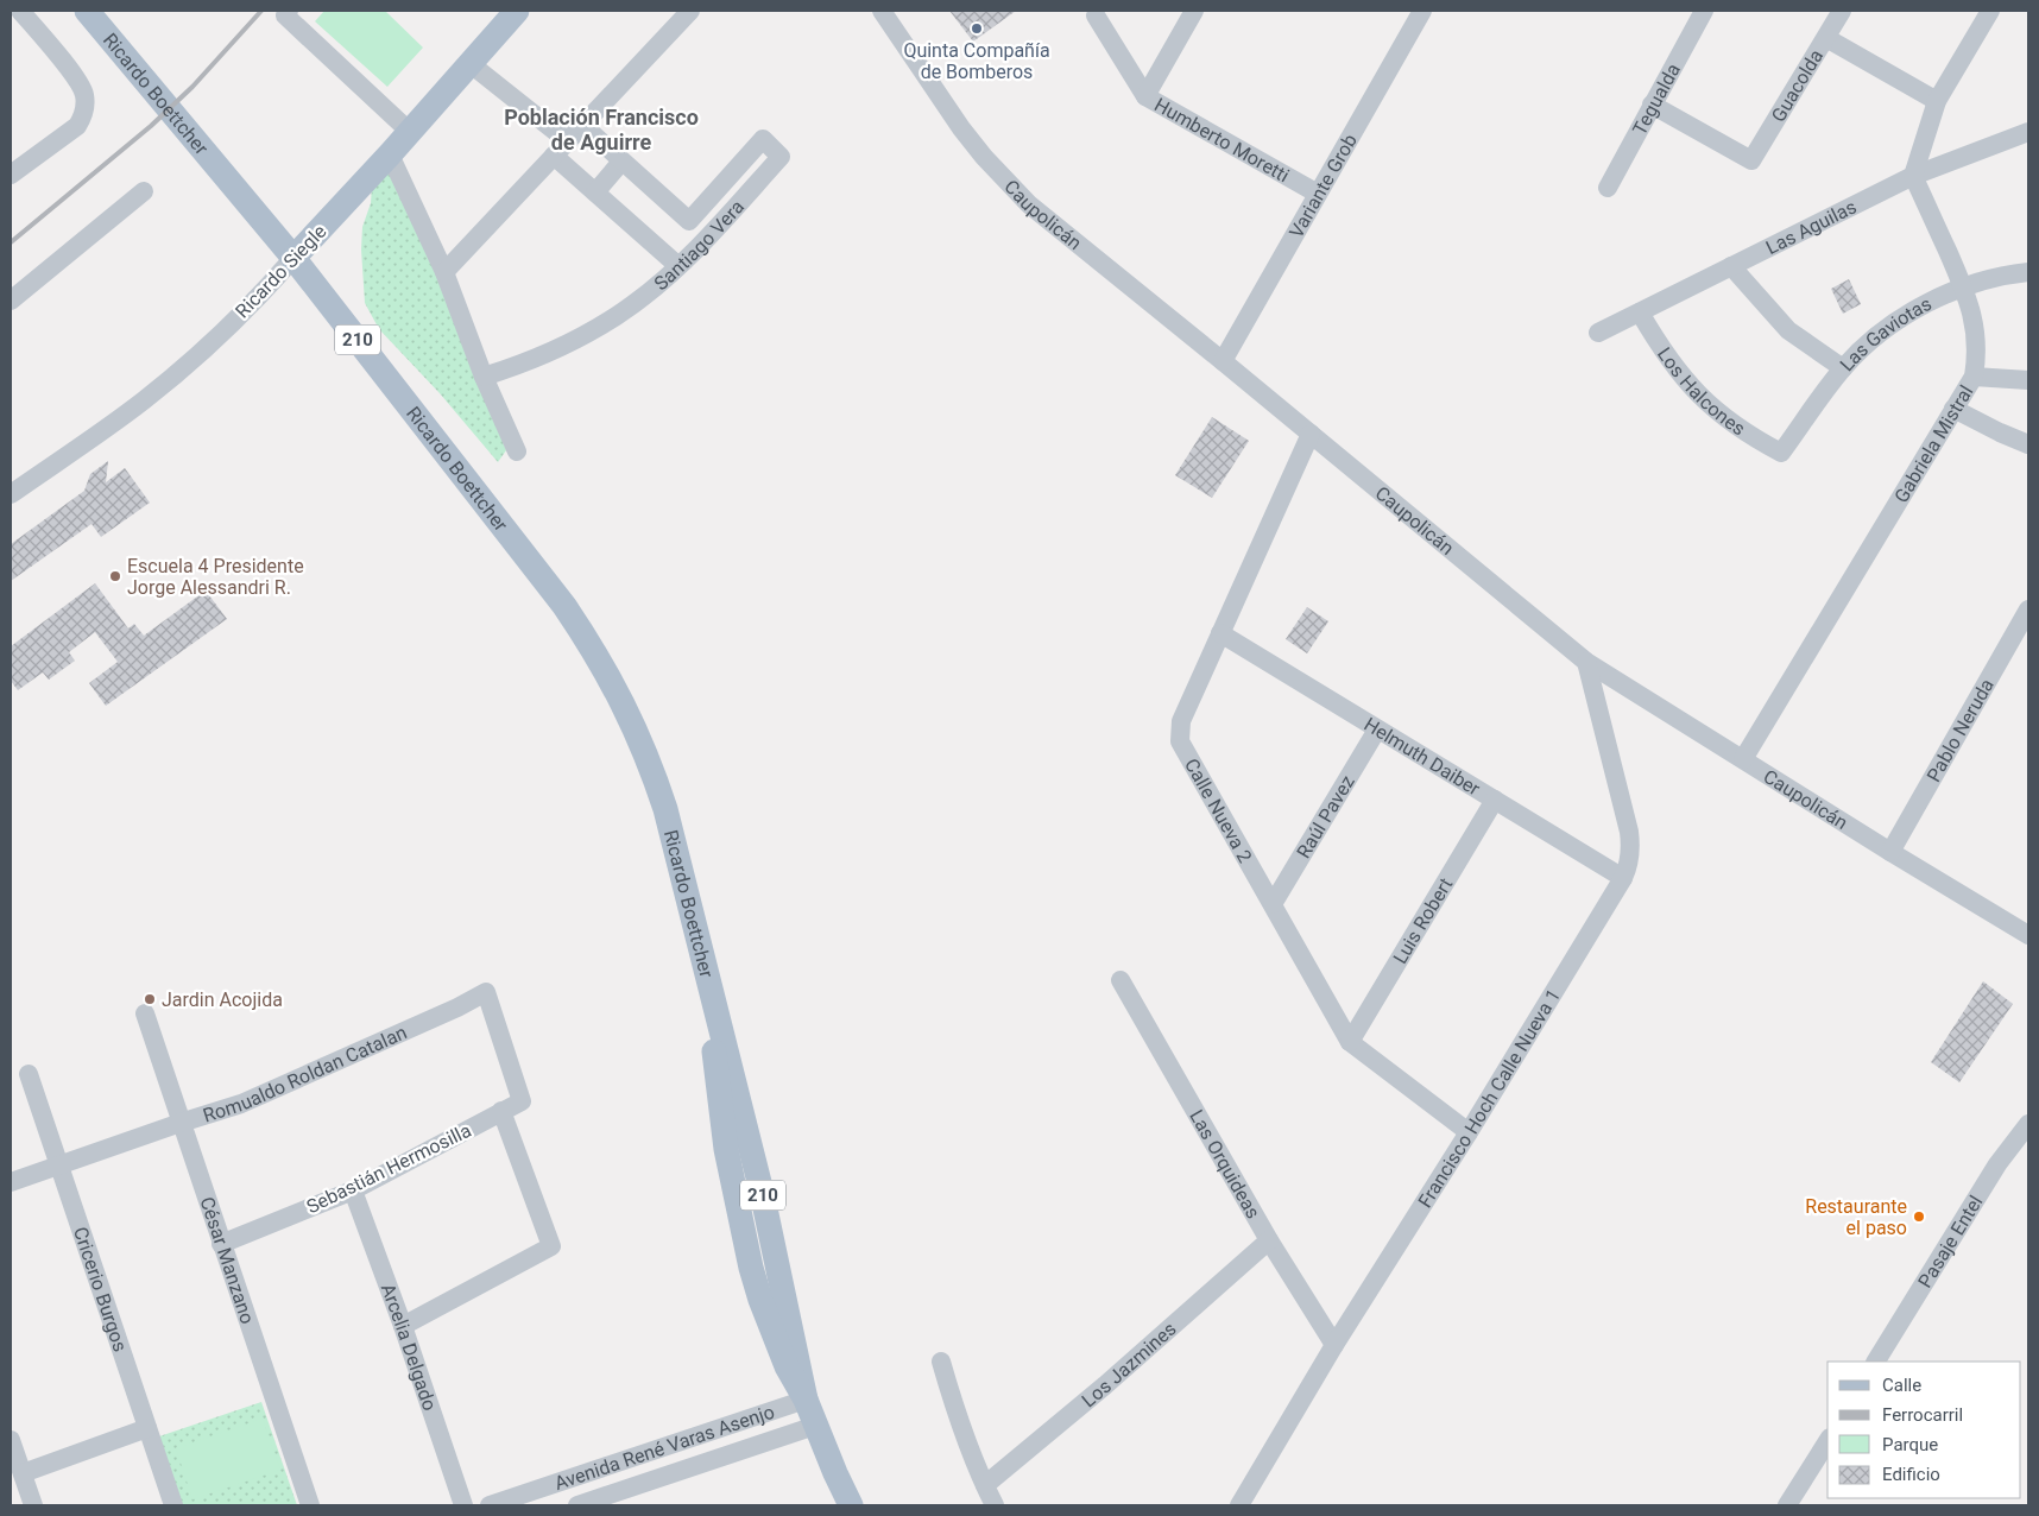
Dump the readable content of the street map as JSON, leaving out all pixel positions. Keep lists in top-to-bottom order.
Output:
{
  "streets": {
    "main road": ["Ricardo Boettcher", "Ricardo Siegle", "210"],
    "street": [
      "Guacolda",
      "Tegualda",
      "Humberto Moretti",
      "Variante Grob",
      "Caupolicán",
      "Las Aguilas",
      "Santiago Vera",
      "Las Gaviotas",
      "Los Halcones",
      "Gabriela Mistral",
      "Pablo Neruda",
      "Helmuth Daiber",
      "Calle Nueva 2",
      "Raúl Pavez",
      "Luis Robert",
      "Romualdo Roldan Catalan",
      "Francisco Hoch Calle Nueva 1",
      "Las Orquideas",
      "Sebastián Hermosilla",
      "Pasaje Entel",
      "César Manzano",
      "Cricerio Burgos",
      "Arcelia Delgado",
      "Los Jazmines",
      "Avenida René Varas Asenjo"
    ]
  },
  "crossings": [
    ["Guacolda", "Tegualda"],
    ["Ricardo Boettcher", "Ricardo Siegle"],
    ["Ricardo Boettcher", "Avenida René Varas Asenjo"],
    ["Humberto Moretti", "Variante Grob"],
    ["Variante Grob", "Caupolicán"],
    ["Caupolicán", "Gabriela Mistral"],
    ["Caupolicán", "Pablo Neruda"],
    ["Caupolicán", "Calle Nueva 2"],
    ["Caupolicán", "Francisco Hoch Calle Nueva 1"],
    ["Las Aguilas", "Los Halcones"],
    ["Las Aguilas", "Gabriela Mistral"],
    ["Las Gaviotas", "Los Halcones"],
    ["Las Gaviotas", "Gabriela Mistral"],
    ["Helmuth Daiber", "Calle Nueva 2"],
    ["Helmuth Daiber", "Raúl Pavez"],
    ["Helmuth Daiber", "Luis Robert"],
    ["Helmuth Daiber", "Francisco Hoch Calle Nueva 1"],
    ["Calle Nueva 2", "Raúl Pavez"],
    ["Calle Nueva 2", "Luis Robert"],
    ["Calle Nueva 2", "Francisco Hoch Calle Nueva 1"],
    ["Romualdo Roldan Catalan", "Sebastián Hermosilla"],
    ["Romualdo Roldan Catalan", "César Manzano"],
    ["Romualdo Roldan Catalan", "Cricerio Burgos"],
    ["Francisco Hoch Calle Nueva 1", "Las Orquideas"],
    ["Las Orquideas", "Los Jazmines"],
    ["Sebastián Hermosilla", "César Manzano"],
    ["Sebastián Hermosilla", "Arcelia Delgado"]
  ],
  "districts": ["Población Francisco de Aguirre"],
  "places": [
    "Quinta Compañía de Bomberos",
    "Escuela 4 Presidente Jorge Alessandri R.",
    "Jardin Acojida",
    "Restaurante el paso"
  ],
  "legend": [
    "Calle",
    "Ferrocarril",
    "Parque",
    "Edificio"
  ]
}
